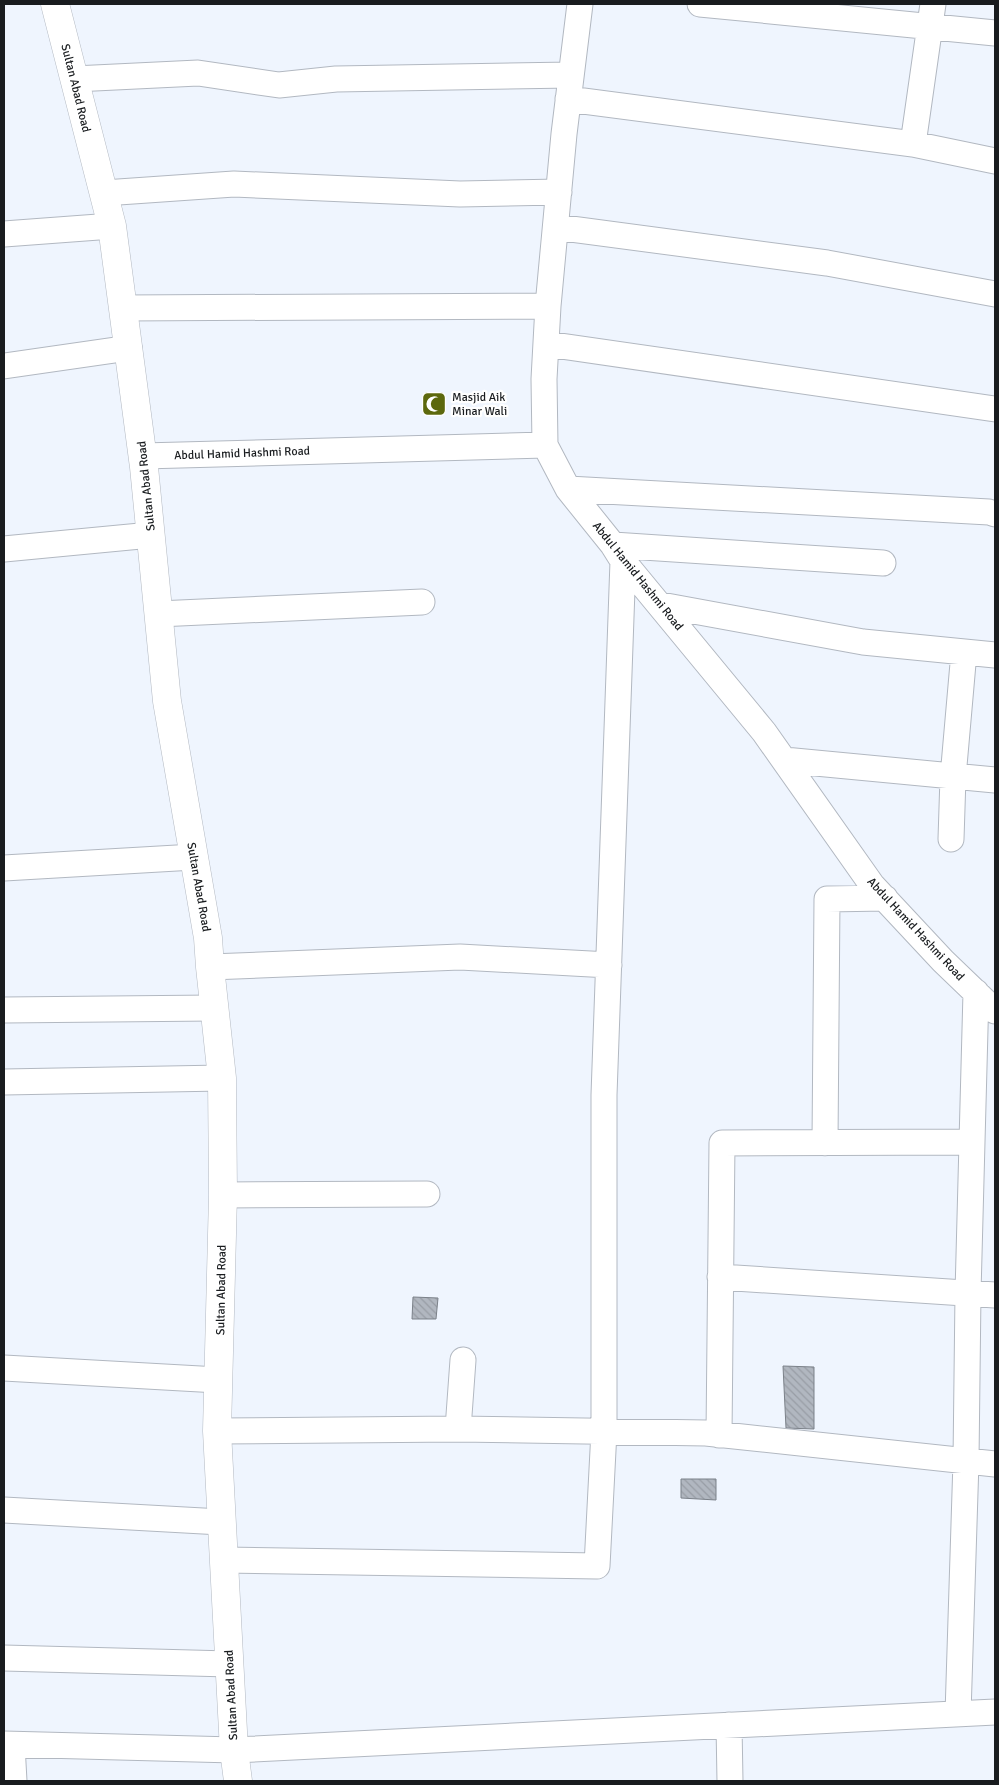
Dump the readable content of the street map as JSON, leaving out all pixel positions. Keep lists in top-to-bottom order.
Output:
{
  "streets": {
    "street": ["Sultan Abad Road", "Abdul Hamid Hashmi Road"]
  },
  "crossings": [
    ["Sultan Abad Road", "Abdul Hamid Hashmi Road"]
  ],
  "places": {
    "mosque": ["Masjid Aik Minar Wali"]
  }
}
